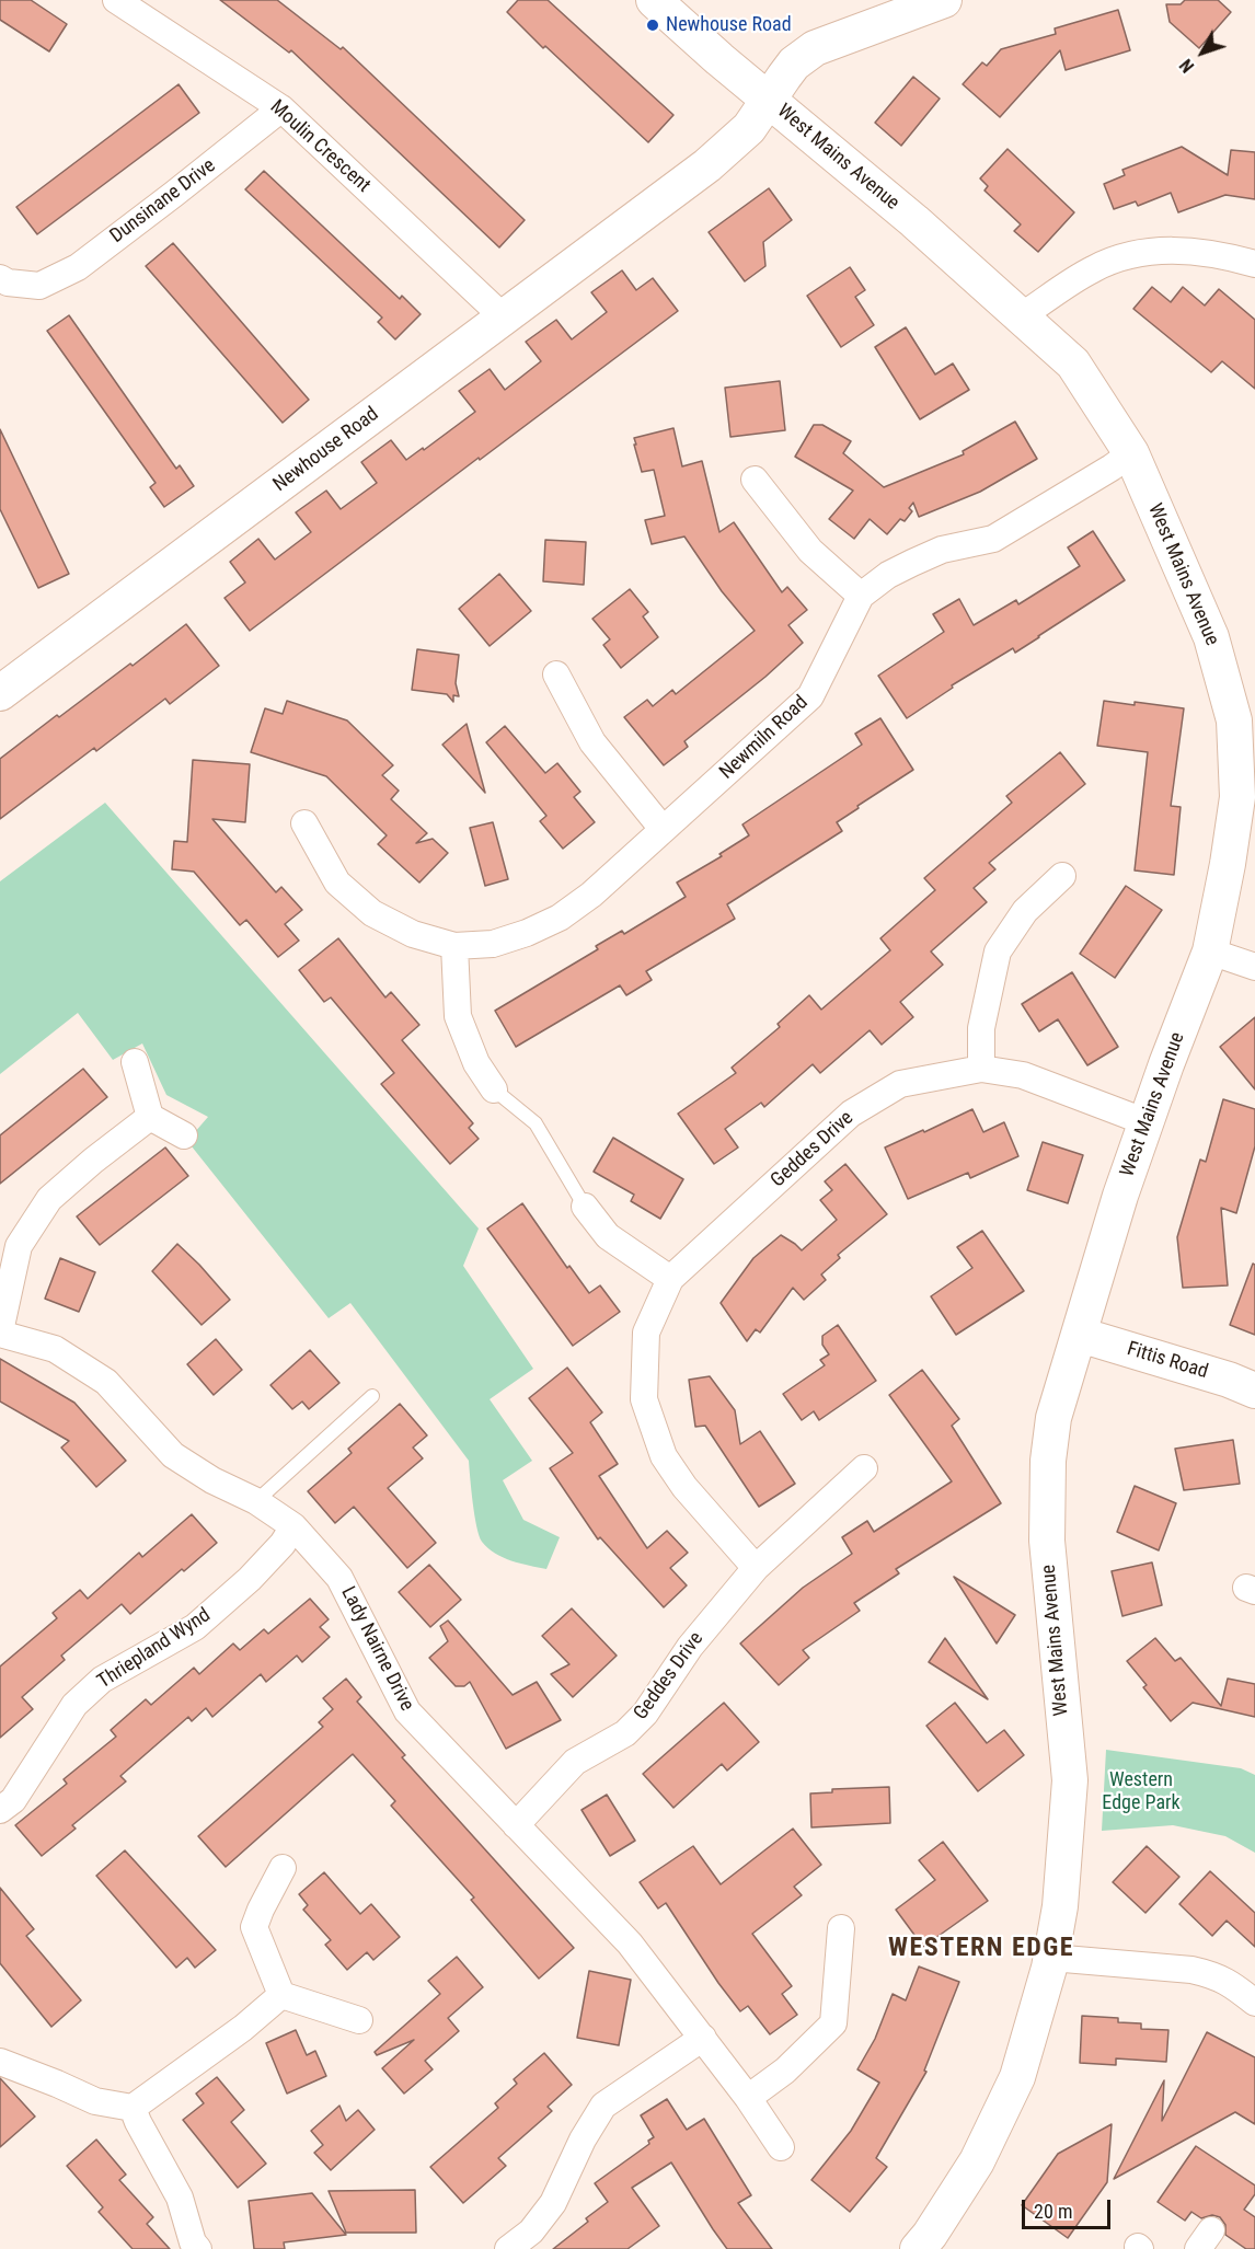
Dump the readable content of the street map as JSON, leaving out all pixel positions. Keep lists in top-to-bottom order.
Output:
{
  "streets": {
    "street": [
      "Moulin Crescent",
      "West Mains Avenue",
      "Dunsinane Drive",
      "Newhouse Road",
      "Newmiln Road",
      "Geddes Drive",
      "Fittis Road",
      "Thriepland Wynd",
      "Lady Nairne Drive"
    ]
  },
  "crossings": [
    ["Moulin Crescent", "Dunsinane Drive"],
    ["Moulin Crescent", "Newhouse Road"],
    ["West Mains Avenue", "Newhouse Road"],
    ["West Mains Avenue", "Newmiln Road"],
    ["West Mains Avenue", "Geddes Drive"],
    ["West Mains Avenue", "Fittis Road"],
    ["Geddes Drive", "Lady Nairne Drive"],
    ["Thriepland Wynd", "Lady Nairne Drive"]
  ],
  "districts": ["WESTERN EDGE"],
  "parks": ["Western Edge Park"],
  "places": ["Newhouse Road"],
  "scale_bar": "20 m",
  "north": "bottom left"
}
